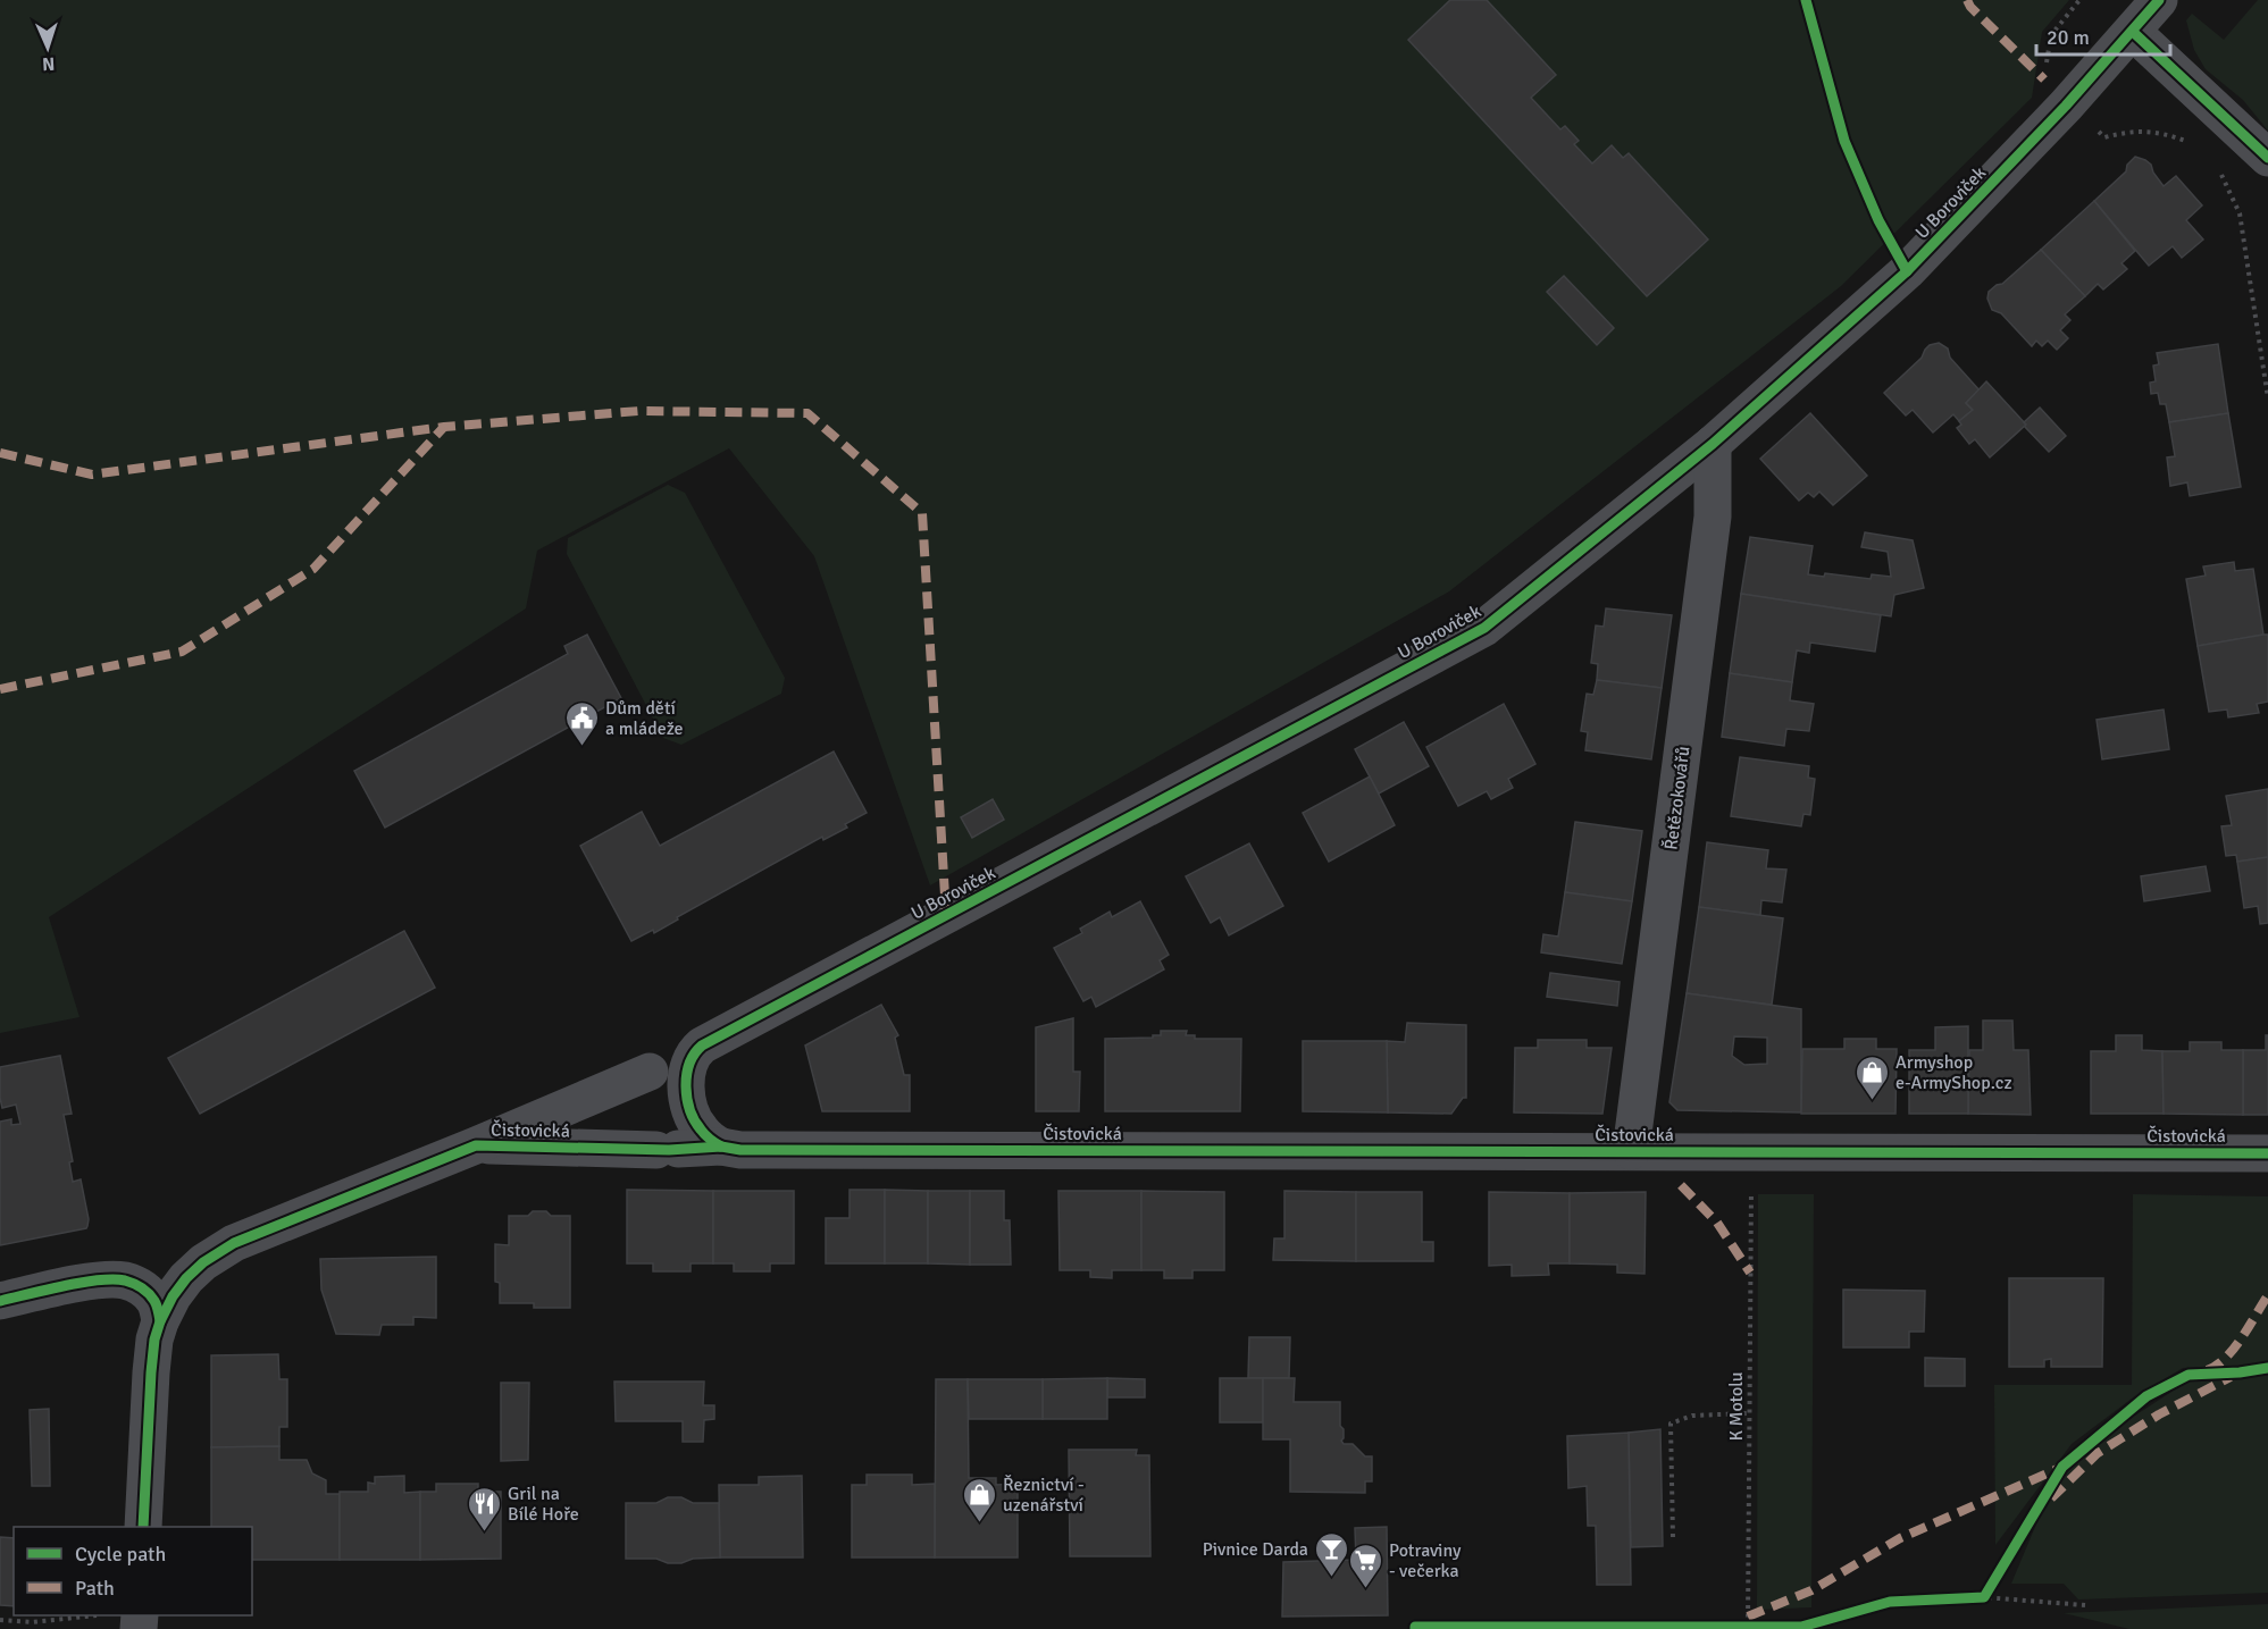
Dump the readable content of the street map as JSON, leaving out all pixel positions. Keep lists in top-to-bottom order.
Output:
{
  "streets": {
    "street": ["U Boroviček", "Řetězokovářů", "Čistovická"],
    "path": ["K Motolu"]
  },
  "crossings": [
    ["U Boroviček", "Řetězokovářů"],
    ["U Boroviček", "Čistovická"],
    ["Řetězokovářů", "Čistovická"]
  ],
  "places": {
    "public building": ["Dům dětí a mládeže"],
    "shop": ["Armyshop e-ArmyShop.cz", "Řeznictví - uzenářství"],
    "restaurant": ["Gril na Bílé Hoře"],
    "bar": ["Pivnice Darda"],
    "supermarket": ["Potraviny - večerka"]
  },
  "legend": ["Cycle path", "Path"],
  "scale_bar": "20 m",
  "north": "bottom"
}
